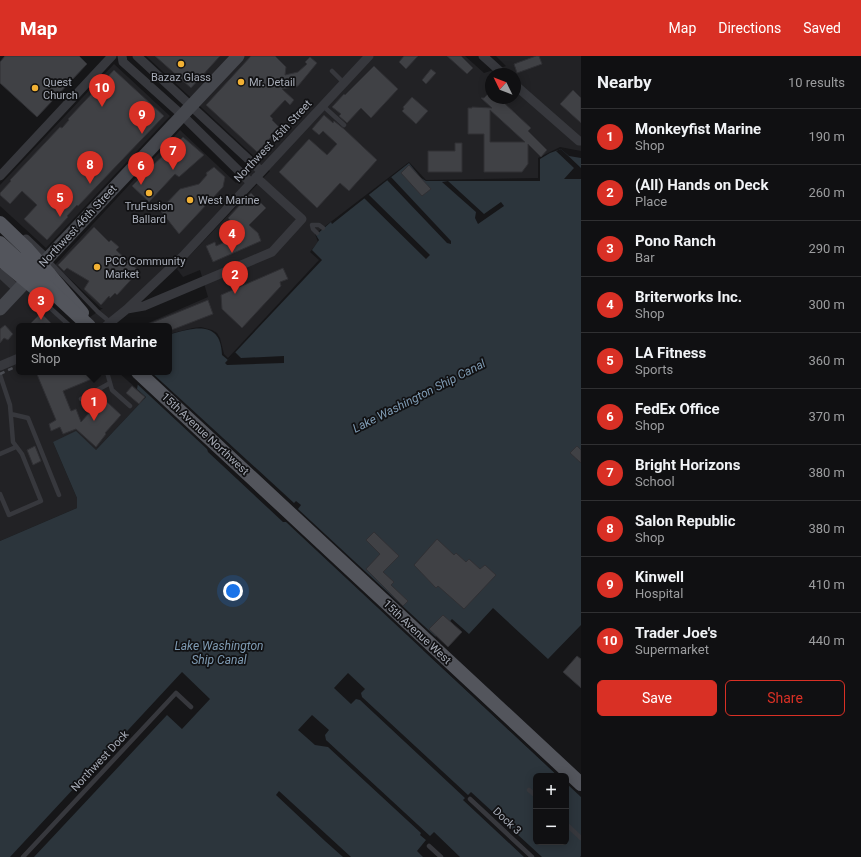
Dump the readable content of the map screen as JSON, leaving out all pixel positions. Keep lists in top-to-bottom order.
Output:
{
  "streets": {
    "main road": ["15th Avenue Northwest", "15th Avenue West"],
    "street": ["Northwest 45th Street", "Northwest 46th Street"],
    "lane": ["Northwest Dock", "Dock 3"]
  },
  "crossings": [
    ["15th Avenue Northwest", "15th Avenue West"]
  ],
  "water": ["Lake Washington Ship Canal"],
  "places": [
    "Bazaz Glass",
    "Mr. Detail",
    "Quest Church",
    "TruFusion Ballard",
    "West Marine",
    "PCC Community Market"
  ],
  "north": "top left",
  "page": {
    "header": "Map",
    "nav": ["Map", "Directions", "Saved"],
    "heading": ["Nearby", "10 results"],
    "pins": [
      "10",
      "9",
      "7",
      "8",
      "6",
      "5",
      "4",
      "2",
      "3",
      "1"
    ],
    "list": [
      {
        "mark": "1",
        "name": "Monkeyfist Marine",
        "note": "Shop",
        "value": "190 m"
      },
      {
        "mark": "2",
        "name": "(All) Hands on Deck",
        "note": "Place",
        "value": "260 m"
      },
      {
        "mark": "3",
        "name": "Pono Ranch",
        "note": "Bar",
        "value": "290 m"
      },
      {
        "mark": "4",
        "name": "Briterworks Inc.",
        "note": "Shop",
        "value": "300 m"
      },
      {
        "mark": "5",
        "name": "LA Fitness",
        "note": "Sports",
        "value": "360 m"
      },
      {
        "mark": "6",
        "name": "FedEx Office",
        "note": "Shop",
        "value": "370 m"
      },
      {
        "mark": "7",
        "name": "Bright Horizons",
        "note": "School",
        "value": "380 m"
      },
      {
        "mark": "8",
        "name": "Salon Republic",
        "note": "Shop",
        "value": "380 m"
      },
      {
        "mark": "9",
        "name": "Kinwell",
        "note": "Hospital",
        "value": "410 m"
      },
      {
        "mark": "10",
        "name": "Trader Joe's",
        "note": "Supermarket",
        "value": "440 m"
      }
    ],
    "popup": ["Monkeyfist Marine", "Shop"],
    "buttons": ["Save", "Share"],
    "map_buttons": ["+", "−"]
  }
}
